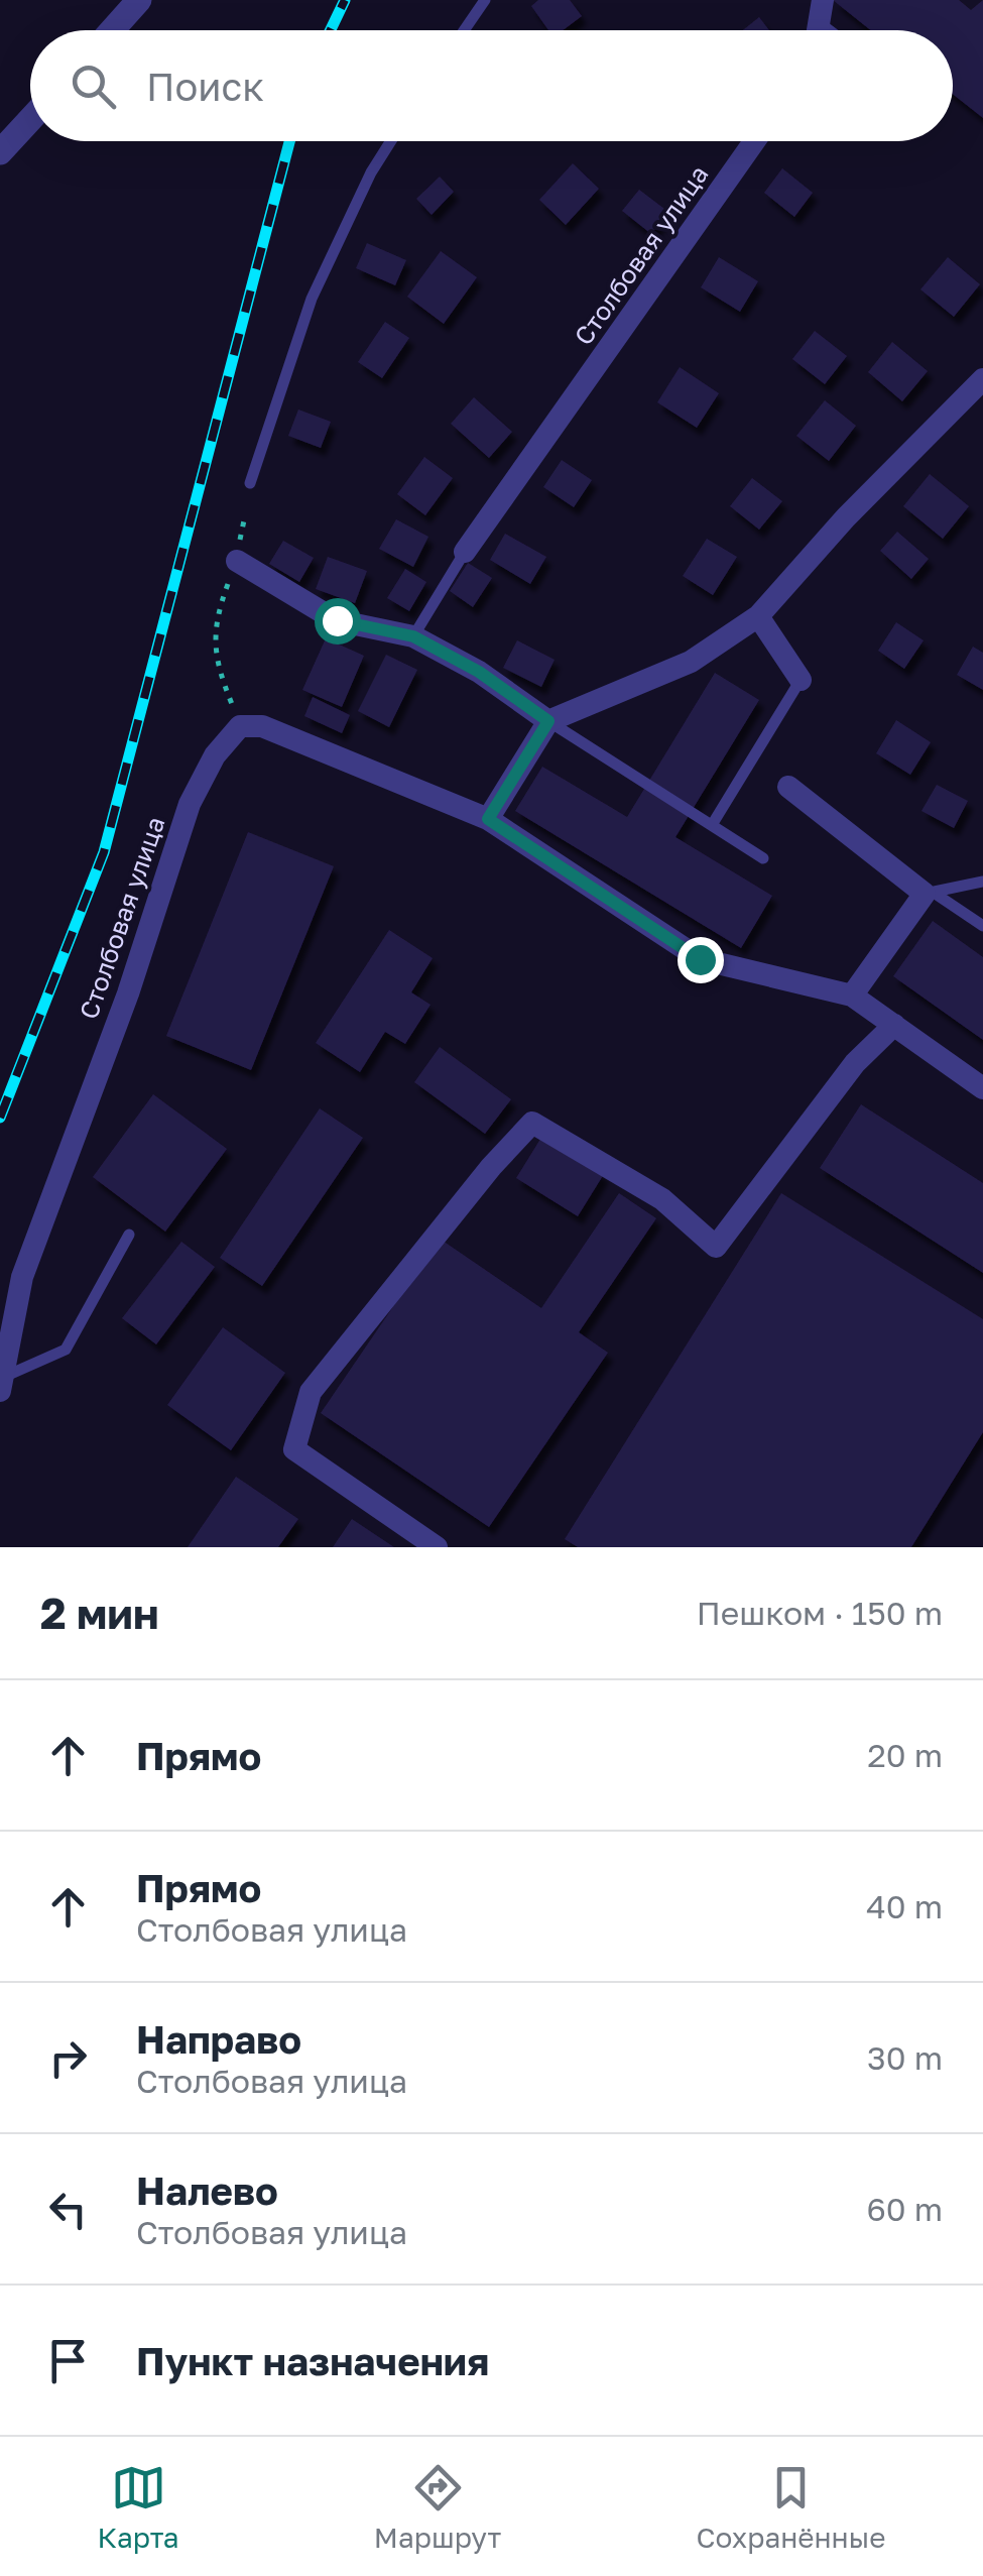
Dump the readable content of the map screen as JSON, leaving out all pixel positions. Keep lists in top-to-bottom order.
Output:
{
  "streets": {
    "street": ["Столбовая улица"]
  },
  "page": {
    "search": "Поиск",
    "heading": ["2 мин", "Пешком · 150 m"],
    "list": [
      ["Прямо", "20 m"],
      ["Прямо", "Столбовая улица", "40 m"],
      ["Направо", "Столбовая улица", "30 m"],
      ["Налево", "Столбовая улица", "60 m"],
      "Пункт назначения"
    ],
    "nav": ["Карта", "Маршрут", "Сохранённые"]
  }
}
